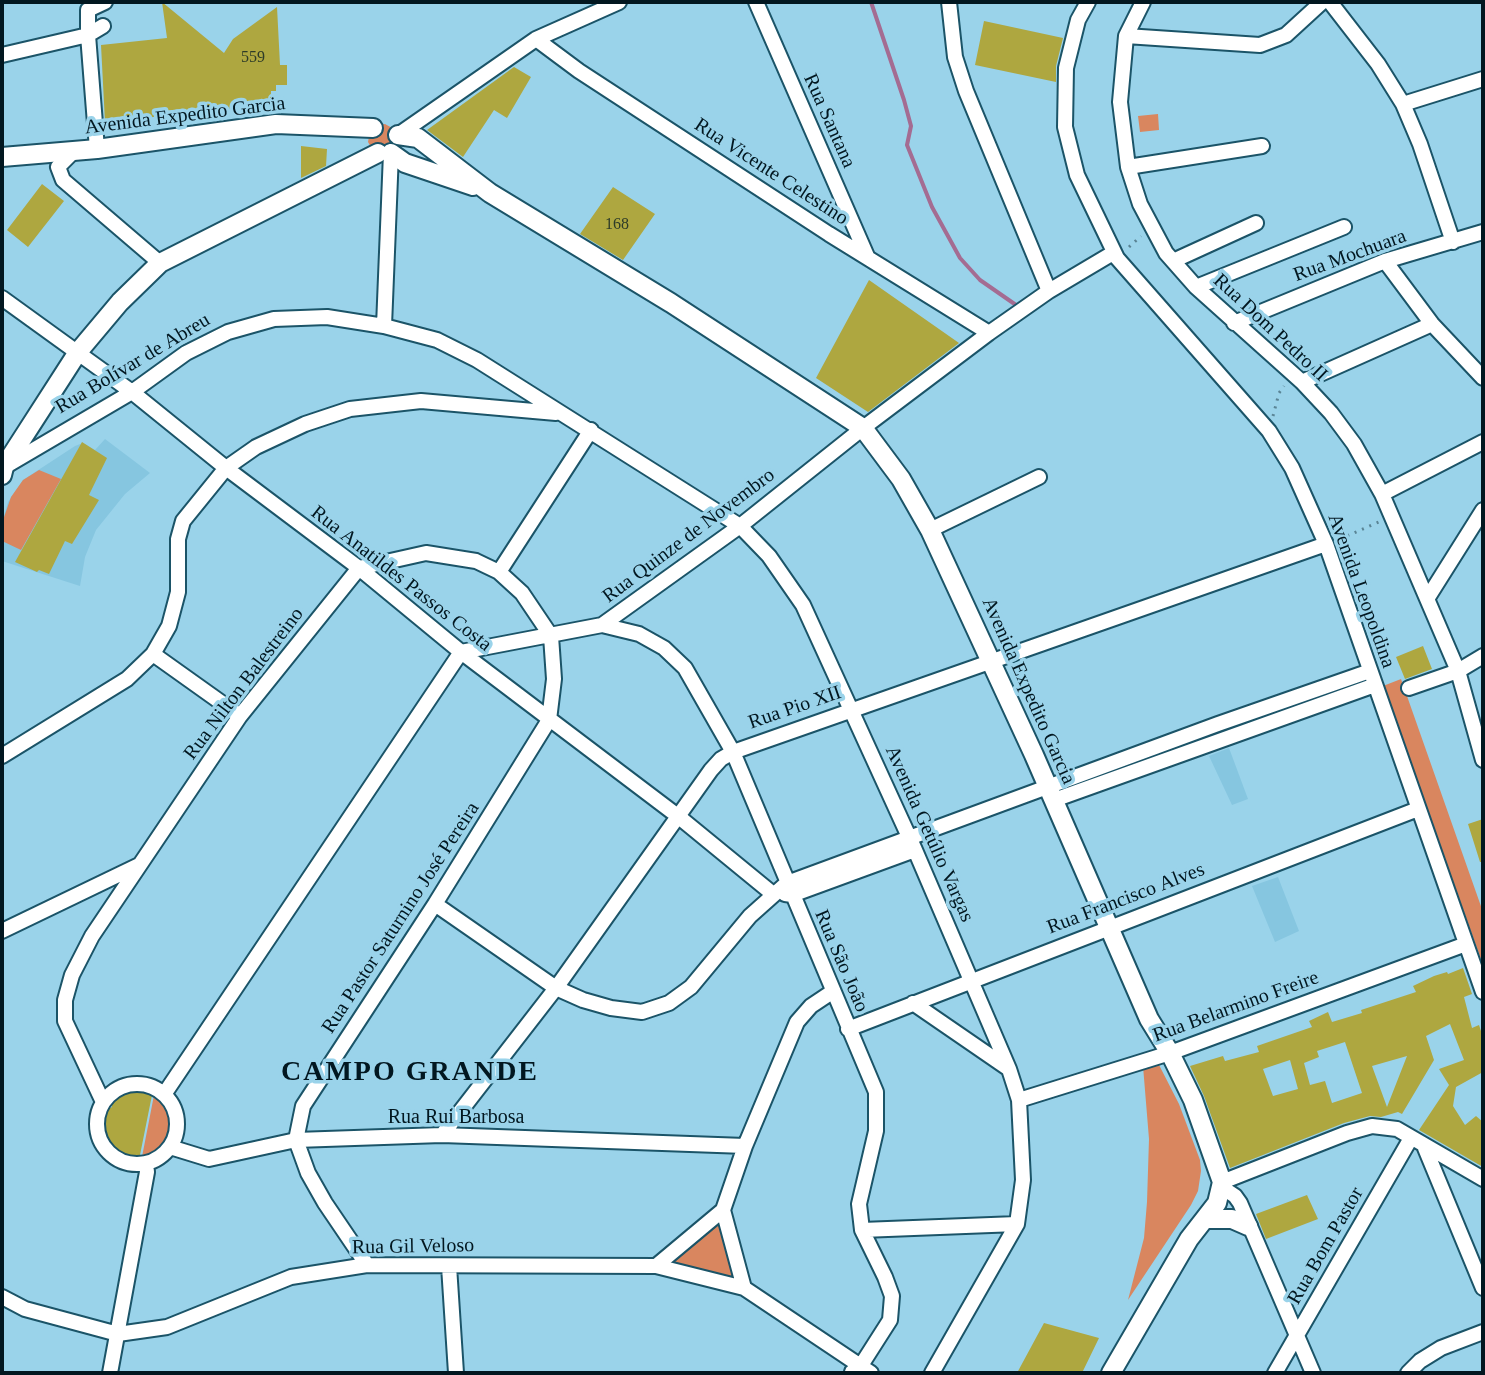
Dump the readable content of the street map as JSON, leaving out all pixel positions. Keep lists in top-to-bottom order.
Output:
{
  "streets": {
    "main road": ["Avenida Expedito Garcia", "Rua Bolívar de Abreu"],
    "street": [
      "Rua Santana",
      "Rua Vicente Celestino",
      "Rua Mochuara",
      "Rua Dom Pedro II",
      "Rua Quinze de Novembro",
      "Rua Anatildes Passos Costa",
      "Avenida Leopoldina",
      "Rua Nilton Balestreino",
      "Rua Pio XII",
      "Avenida Getúlio Vargas",
      "Rua Francisco Alves",
      "Rua Pastor Saturnino José Pereira",
      "Rua São João",
      "Rua Belarmino Freire",
      "Rua Rui Barbosa",
      "Rua Bom Pastor",
      "Rua Gil Veloso"
    ]
  },
  "crossings": [
    ["Avenida Expedito Garcia", "Rua Bolívar de Abreu"],
    ["Avenida Expedito Garcia", "Rua Quinze de Novembro"],
    ["Avenida Expedito Garcia", "Rua Pio XII"],
    ["Avenida Expedito Garcia", "Rua Francisco Alves"],
    ["Avenida Expedito Garcia", "Rua Belarmino Freire"],
    ["Rua Santana", "Rua Vicente Celestino"],
    ["Rua Vicente Celestino", "Rua Quinze de Novembro"],
    ["Rua Mochuara", "Rua Dom Pedro II"],
    ["Rua Bolívar de Abreu", "Rua Anatildes Passos Costa"],
    ["Rua Bolívar de Abreu", "Avenida Getúlio Vargas"],
    ["Rua Quinze de Novembro", "Rua Anatildes Passos Costa"],
    ["Rua Quinze de Novembro", "Avenida Leopoldina"],
    ["Rua Quinze de Novembro", "Avenida Getúlio Vargas"],
    ["Rua Quinze de Novembro", "Rua São João"],
    ["Rua Anatildes Passos Costa", "Rua Nilton Balestreino"],
    ["Rua Anatildes Passos Costa", "Rua Pio XII"],
    ["Rua Anatildes Passos Costa", "Rua Pastor Saturnino José Pereira"],
    ["Avenida Leopoldina", "Rua Pio XII"],
    ["Avenida Leopoldina", "Rua Francisco Alves"],
    ["Avenida Leopoldina", "Rua Belarmino Freire"],
    ["Rua Nilton Balestreino", "Rua Rui Barbosa"],
    ["Rua Pio XII", "Avenida Getúlio Vargas"],
    ["Rua Pio XII", "Rua São João"],
    ["Rua Pio XII", "Rua Rui Barbosa"],
    ["Avenida Getúlio Vargas", "Rua Francisco Alves"],
    ["Avenida Getúlio Vargas", "Rua Belarmino Freire"],
    ["Rua Francisco Alves", "Rua São João"],
    ["Rua Pastor Saturnino José Pereira", "Rua Rui Barbosa"]
  ],
  "districts": ["CAMPO GRANDE"],
  "house_numbers": ["559", "168"]
}
